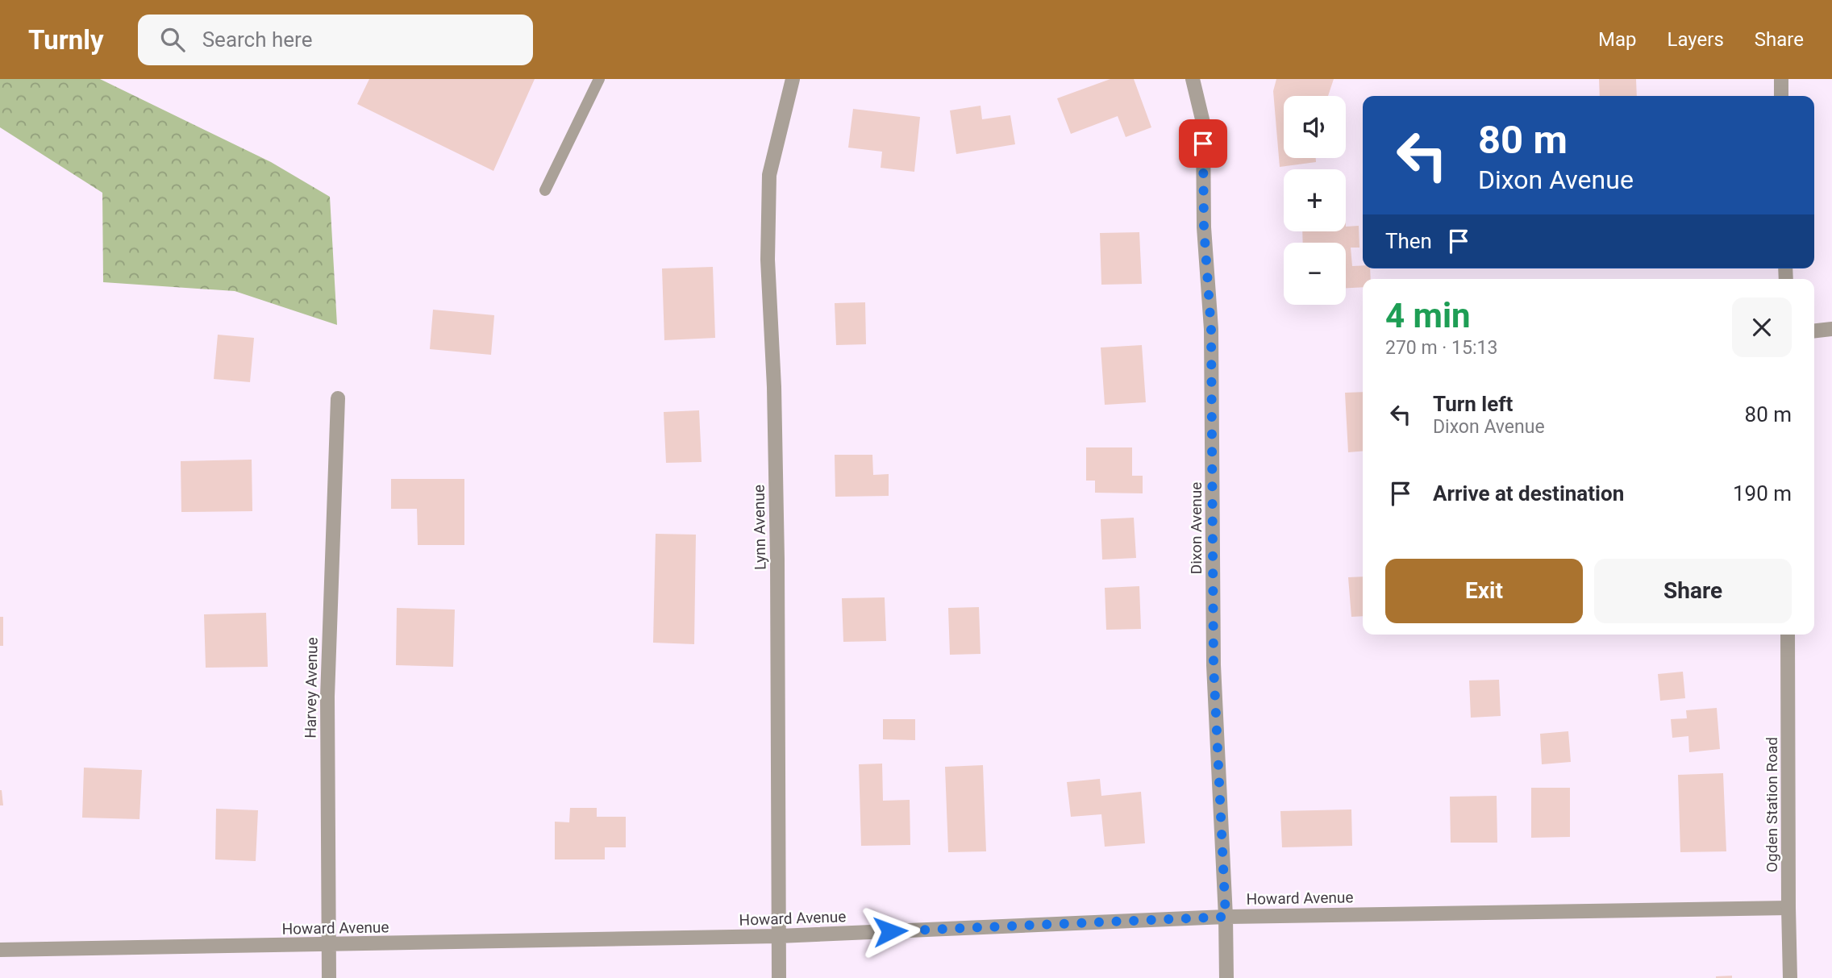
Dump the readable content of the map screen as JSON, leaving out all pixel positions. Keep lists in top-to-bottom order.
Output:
{
  "streets": {
    "street": [
      "Lynn Avenue",
      "Dixon Avenue",
      "Harvey Avenue",
      "Ogden Station Road",
      "Howard Avenue"
    ]
  },
  "crossings": [
    ["Lynn Avenue", "Howard Avenue"],
    ["Dixon Avenue", "Howard Avenue"],
    ["Harvey Avenue", "Howard Avenue"],
    ["Ogden Station Road", "Howard Avenue"]
  ],
  "page": {
    "header": "Turnly",
    "search": "Search here",
    "nav": ["Map", "Layers", "Share"],
    "map_buttons": ["+", "−"],
    "turn": ["80 m", "Dixon Avenue"],
    "then": "Then",
    "heading": ["4 min", "270 m · 15:13"],
    "list": [
      {
        "name": "Turn left",
        "note": "Dixon Avenue",
        "value": "80 m"
      },
      {
        "name": "Arrive at destination",
        "value": "190 m"
      }
    ],
    "buttons": ["Exit", "Share"]
  }
}
